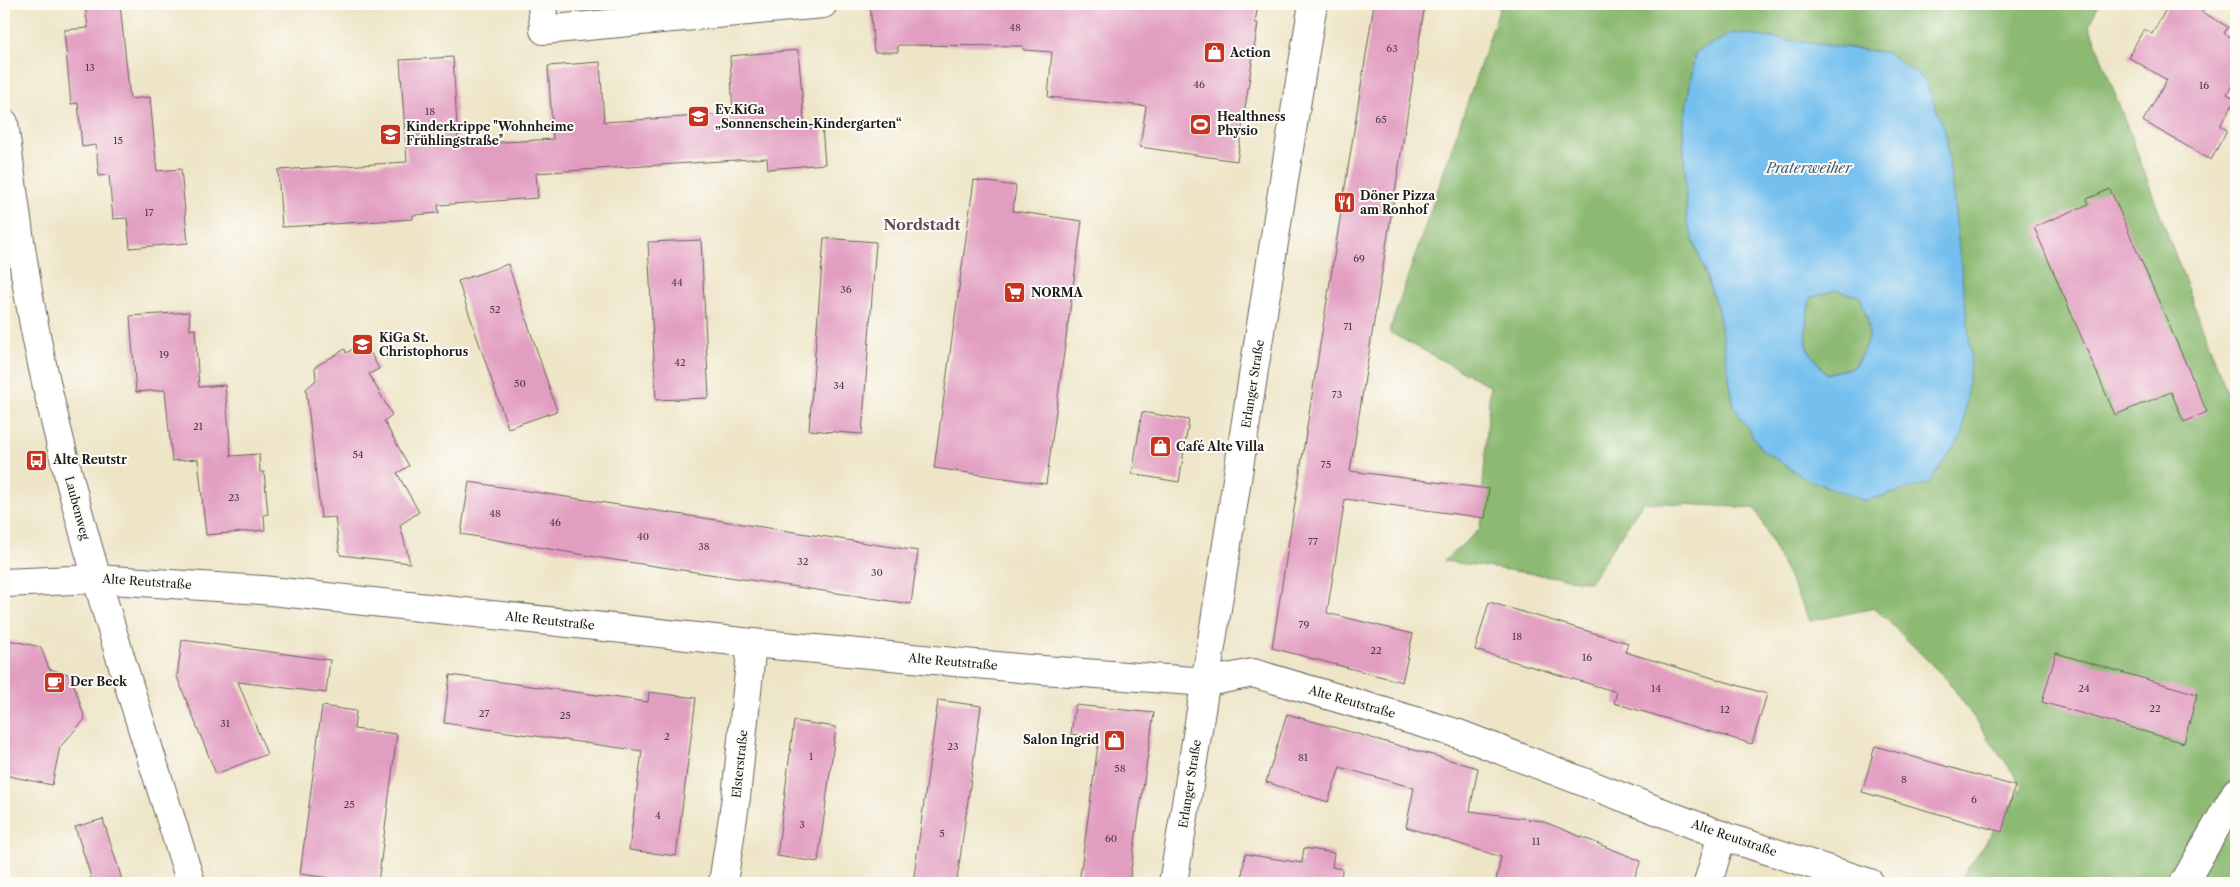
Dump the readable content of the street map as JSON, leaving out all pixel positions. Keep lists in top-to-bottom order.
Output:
{
  "streets": {
    "street": [
      "Erlanger Straße",
      "Laubenweg",
      "Alte Reutstraße",
      "Elsterstraße"
    ]
  },
  "crossings": [
    ["Erlanger Straße", "Alte Reutstraße"],
    ["Laubenweg", "Alte Reutstraße"],
    ["Alte Reutstraße", "Elsterstraße"]
  ],
  "districts": ["Nordstadt"],
  "water": ["Praterweiher"],
  "places": {
    "shop": ["Action", "Café Alte Villa", "Salon Ingrid"],
    "school or university": ["Ev.KiGa „Sonnenschein-Kindergarten“", "Kinderkrippe \"Wohnheime Frühlingstraße\"", "KiGa St. Christophorus"],
    "sports": ["Healthness Physio"],
    "restaurant": ["Döner Pizza am Ronhof"],
    "supermarket": ["NORMA"],
    "bus stop": ["Alte Reutstr"],
    "cafe": ["Der Beck"]
  },
  "house_numbers": [
    "48",
    "63",
    "13",
    "46",
    "16",
    "18",
    "65",
    "15",
    "17",
    "69",
    "44",
    "36",
    "52",
    "71",
    "19",
    "42",
    "50",
    "34",
    "73",
    "21",
    "54",
    "75",
    "23",
    "48",
    "46",
    "40",
    "77",
    "38",
    "32",
    "30",
    "79",
    "18",
    "22",
    "16",
    "14",
    "24",
    "22",
    "12",
    "27",
    "25",
    "31",
    "2",
    "23",
    "1",
    "81",
    "58",
    "8",
    "6",
    "25",
    "4",
    "3",
    "5",
    "60",
    "11"
  ]
}
